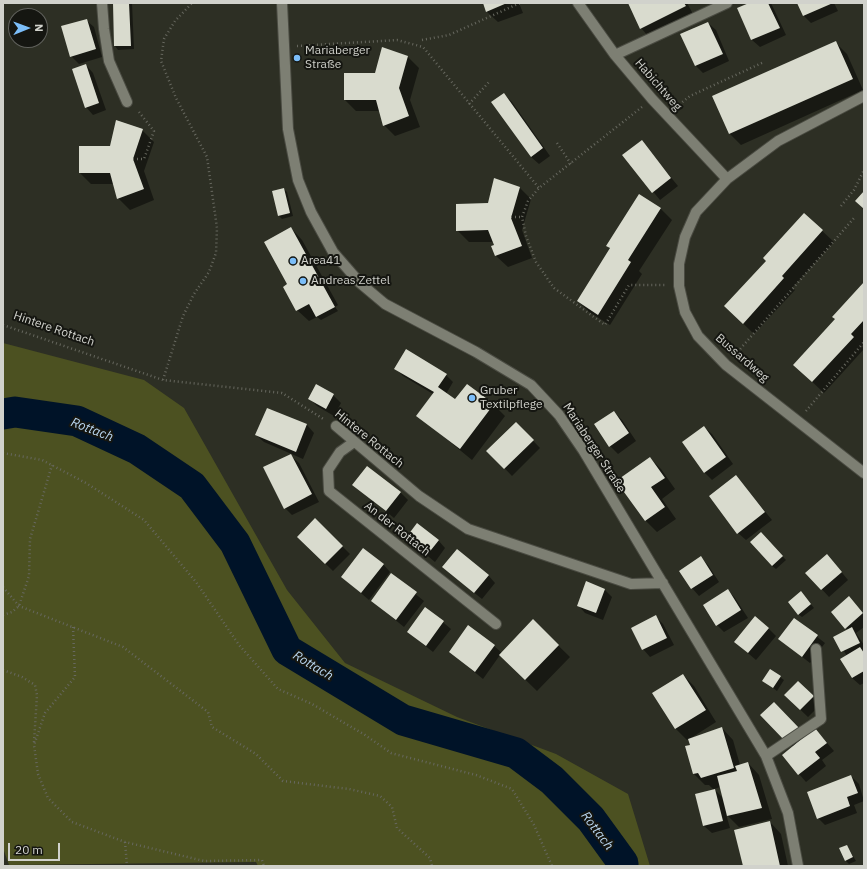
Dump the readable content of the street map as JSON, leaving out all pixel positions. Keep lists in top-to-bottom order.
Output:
{
  "streets": {
    "street": [
      "Habichtweg",
      "Hintere Rottach",
      "Bussardweg",
      "Mariaberger Straße",
      "An der Rottach"
    ]
  },
  "crossings": [
    ["Habichtweg", "Bussardweg"],
    ["Hintere Rottach", "Mariaberger Straße"],
    ["Hintere Rottach", "An der Rottach"]
  ],
  "water": ["Rottach"],
  "places": [
    "Mariaberger Straße",
    "Area41",
    "Andreas Zettel",
    "Gruber Textilpflege"
  ],
  "scale_bar": "20 m",
  "north": "right"
}
